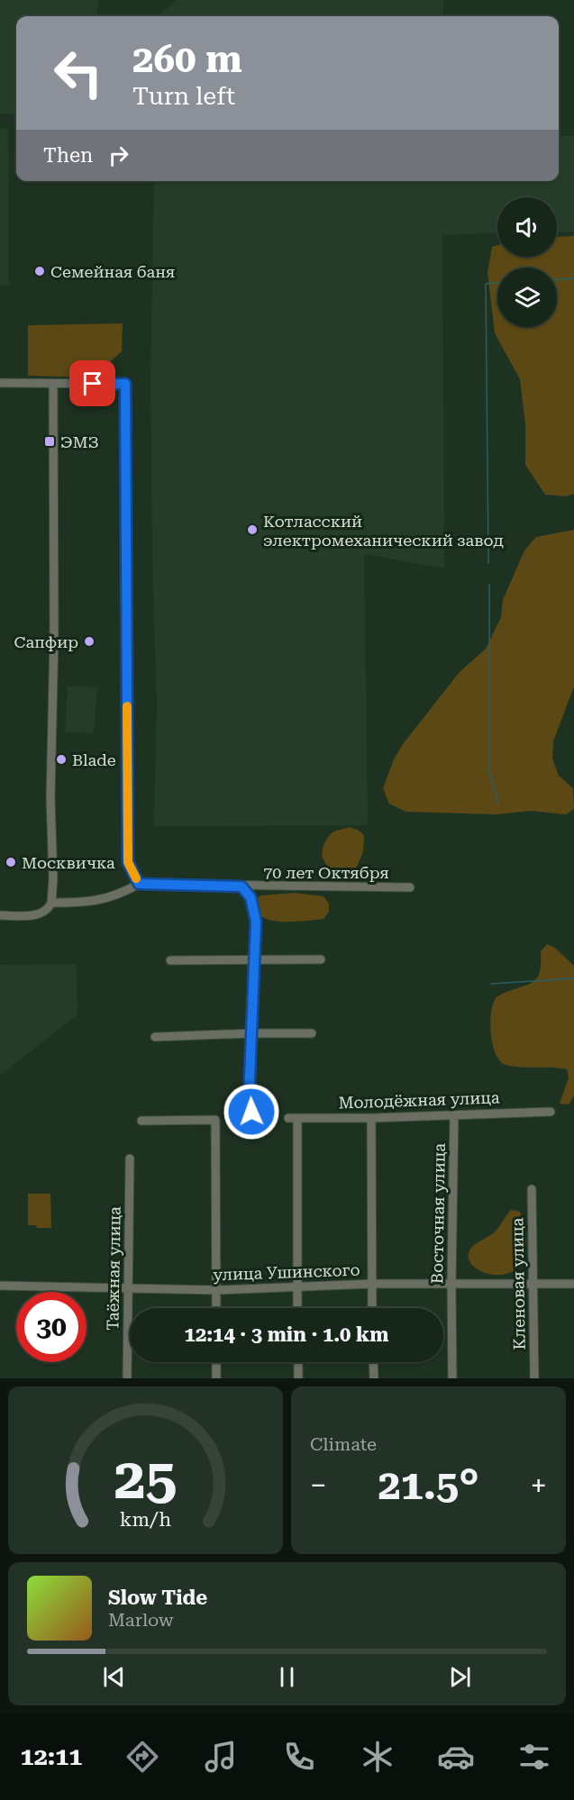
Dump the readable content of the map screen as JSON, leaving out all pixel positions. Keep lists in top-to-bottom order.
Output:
{
  "streets": {
    "street": [
      "70 лет Октября",
      "Молодёжная улица",
      "Восточная улица",
      "Таёжная улица",
      "улица Ушинского",
      "Кленовая улица"
    ]
  },
  "crossings": [
    ["Молодёжная улица", "Восточная улица"],
    ["Молодёжная улица", "улица Ушинского"],
    ["Восточная улица", "улица Ушинского"],
    ["Таёжная улица", "улица Ушинского"],
    ["улица Ушинского", "Кленовая улица"]
  ],
  "places": {
    "other": [
      "Семейная баня",
      "Котласский электромеханический завод",
      "Сапфир",
      "Blade",
      "Москвичка"
    ],
    "transit": ["ЭМЗ"]
  },
  "page": {
    "turn": ["260 m", "Turn left"],
    "then": "Then",
    "limit": "30",
    "trip": "12:14 · 3 min · 1.0 km",
    "tile": "Climate",
    "heat": ["−", "21.5°", "+"],
    "song": ["Slow Tide", "Marlow"],
    "tabs": "12:11",
    "gauge": ["25", "km/h"]
  }
}
